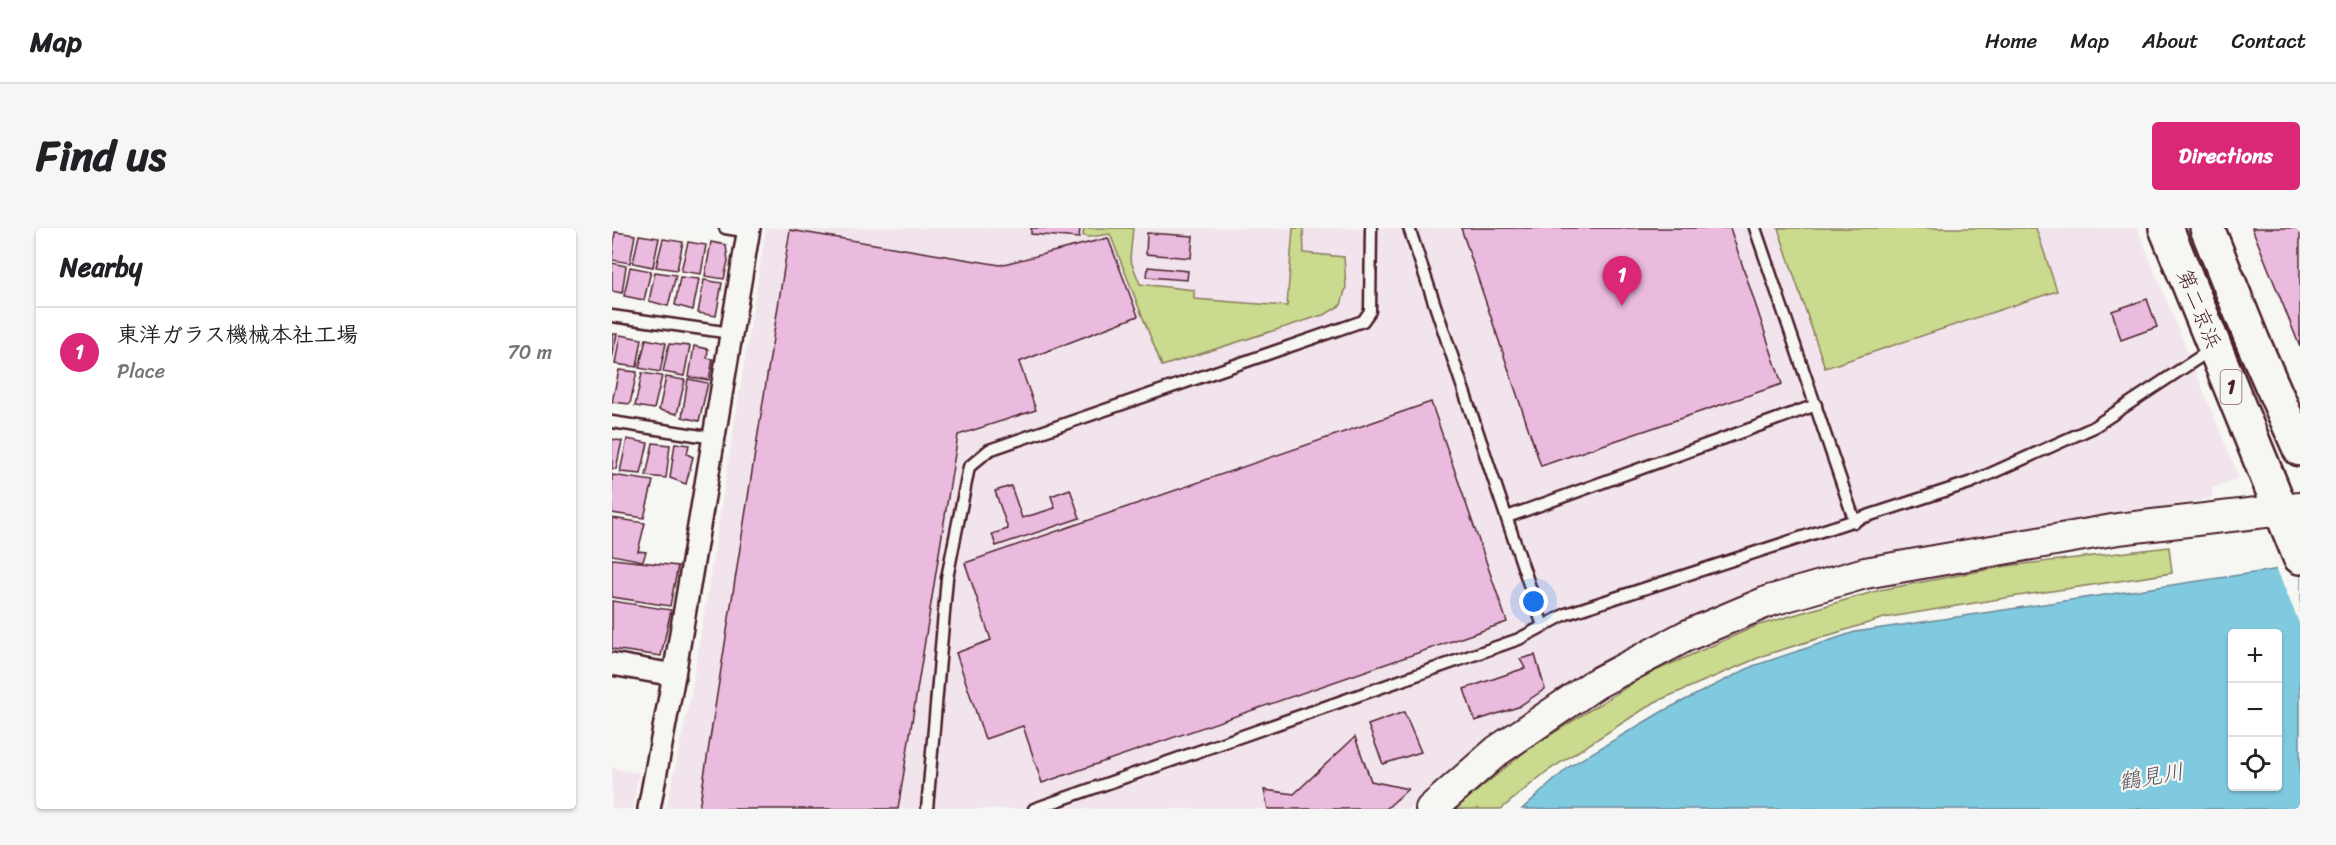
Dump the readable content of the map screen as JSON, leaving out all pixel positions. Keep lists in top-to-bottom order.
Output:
{
  "streets": {
    "highway": ["第二京浜", "1"]
  },
  "water": ["鶴見川"],
  "page": {
    "header": "Map",
    "nav": [
      "Home",
      "Map",
      "About",
      "Contact"
    ],
    "title": "Find us",
    "buttons": "Directions",
    "heading": "Nearby",
    "pins": "1",
    "list": [
      {
        "mark": "1",
        "name": "東洋ガラス機械本社工場",
        "note": "Place",
        "value": "70 m"
      }
    ],
    "map_buttons": ["+", "−"]
  }
}
